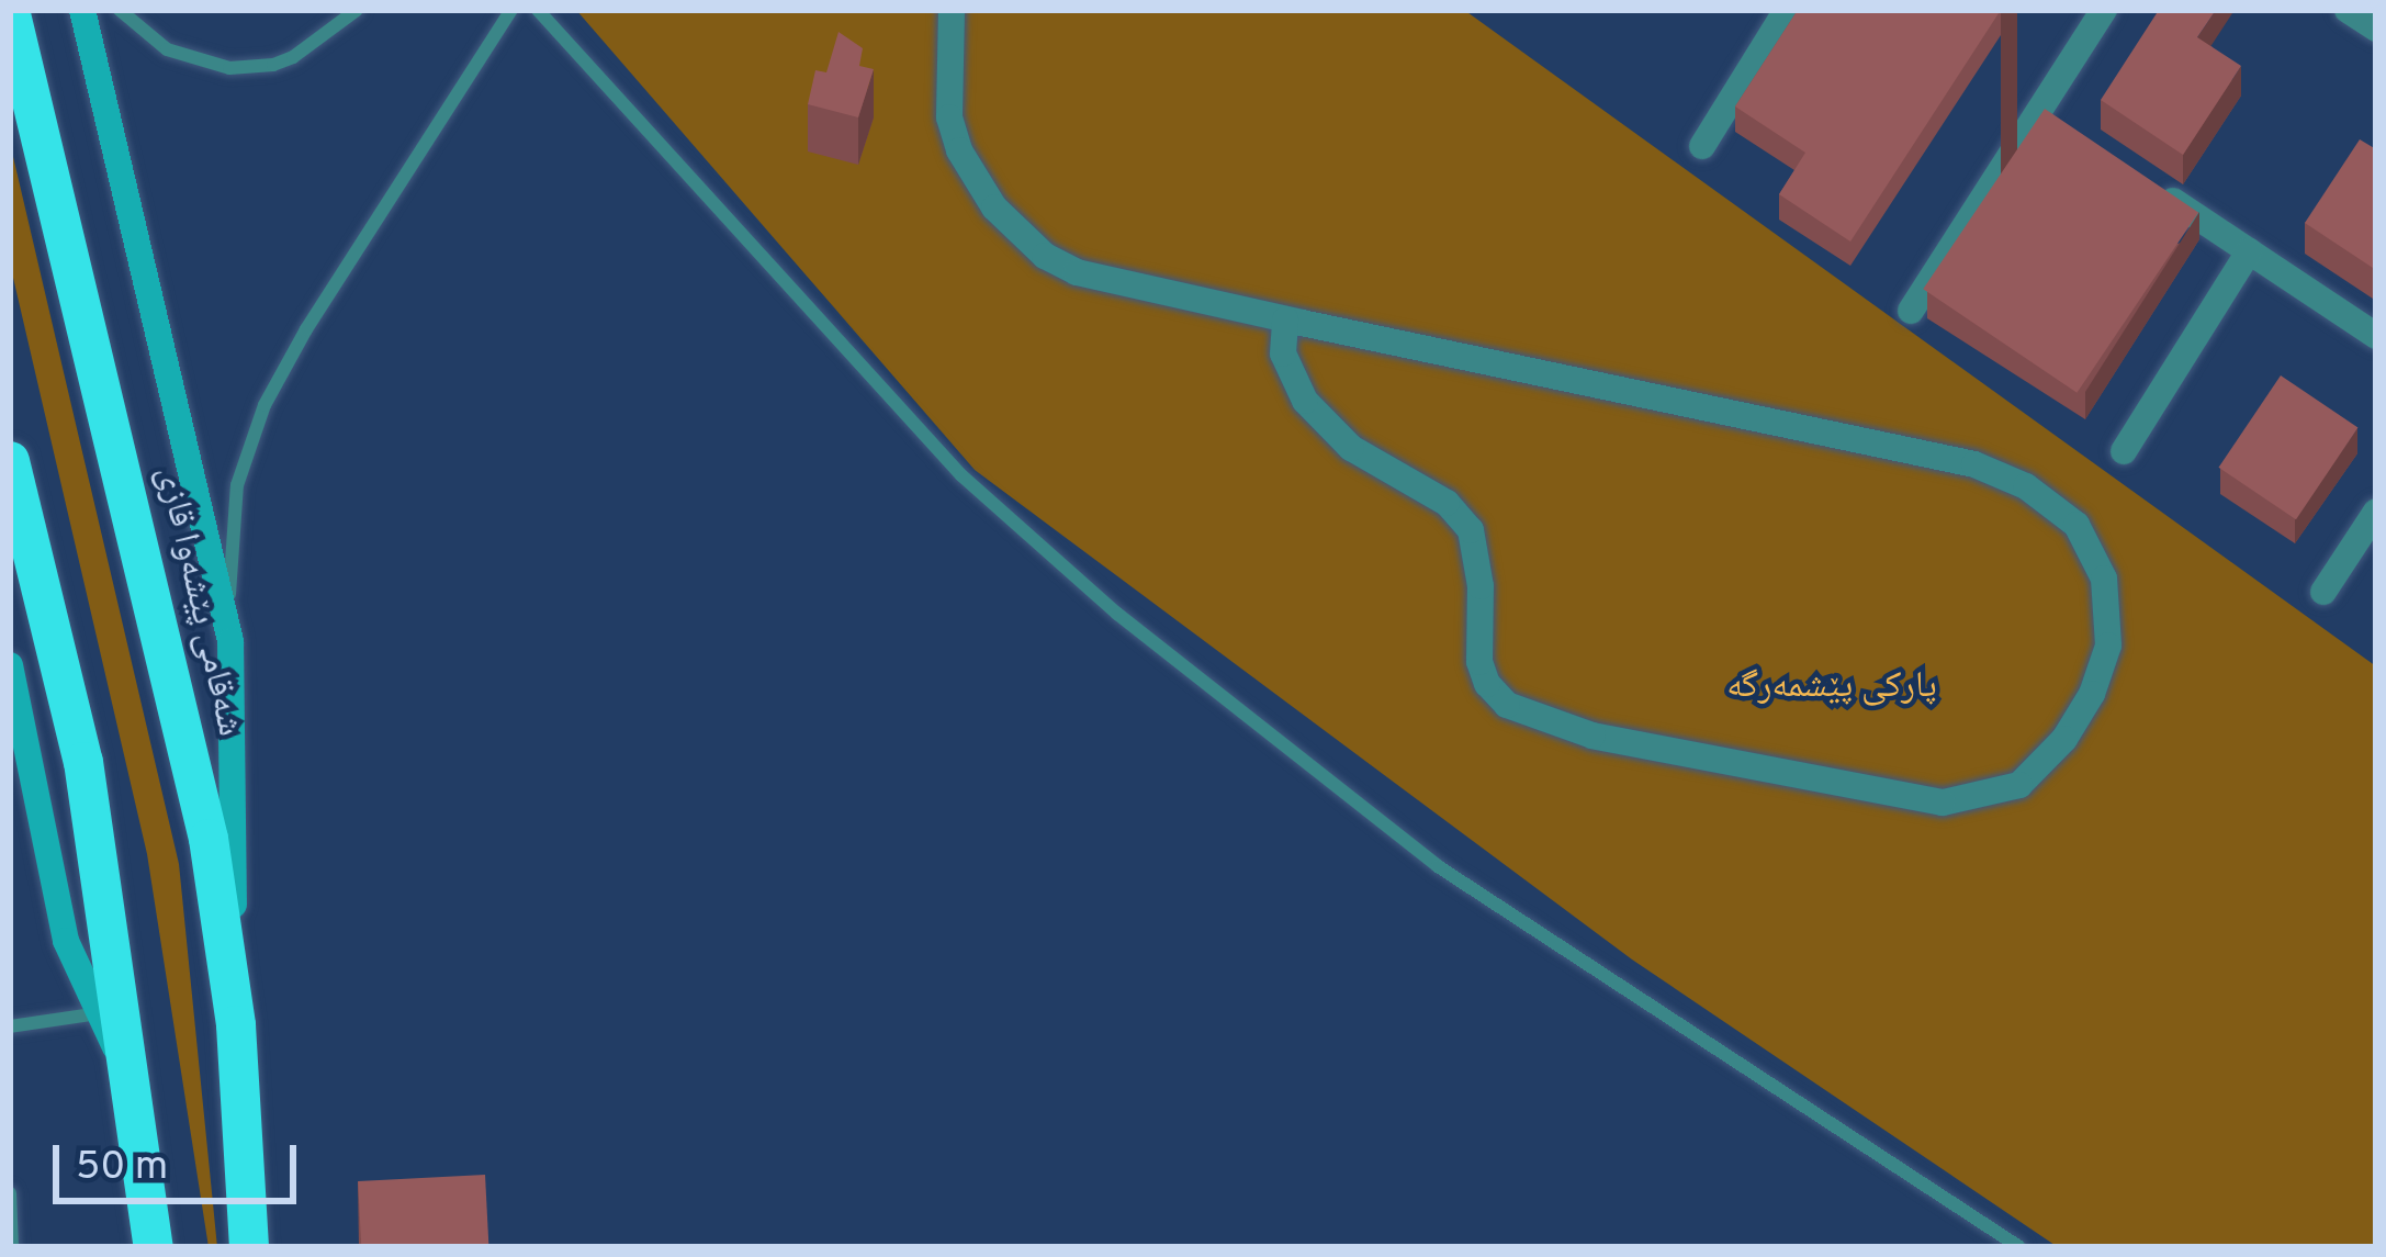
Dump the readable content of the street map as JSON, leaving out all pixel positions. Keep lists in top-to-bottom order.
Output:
{
  "streets": {
    "highway": ["شەقامی پێشەوا قازی"]
  },
  "parks": ["پارکی پێشمەرگە"],
  "scale_bar": "50 m"
}
